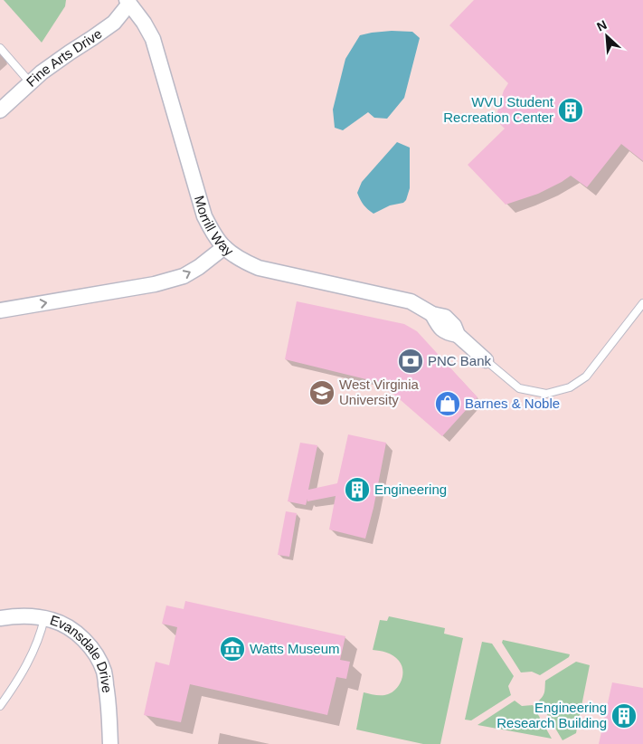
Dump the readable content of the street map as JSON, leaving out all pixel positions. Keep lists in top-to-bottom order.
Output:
{
  "streets": {
    "street": ["Fine Arts Drive", "Morrill Way", "Evansdale Drive"]
  },
  "crossings": [
    ["Fine Arts Drive", "Morrill Way"]
  ],
  "places": {
    "building": ["WVU Student Recreation Center", "Engineering", "Engineering Research Building"],
    "bank": ["PNC Bank"],
    "school or university": ["West Virginia University"],
    "shop": ["Barnes & Noble"],
    "museum": ["Watts Museum"]
  },
  "north": "top left"
}
